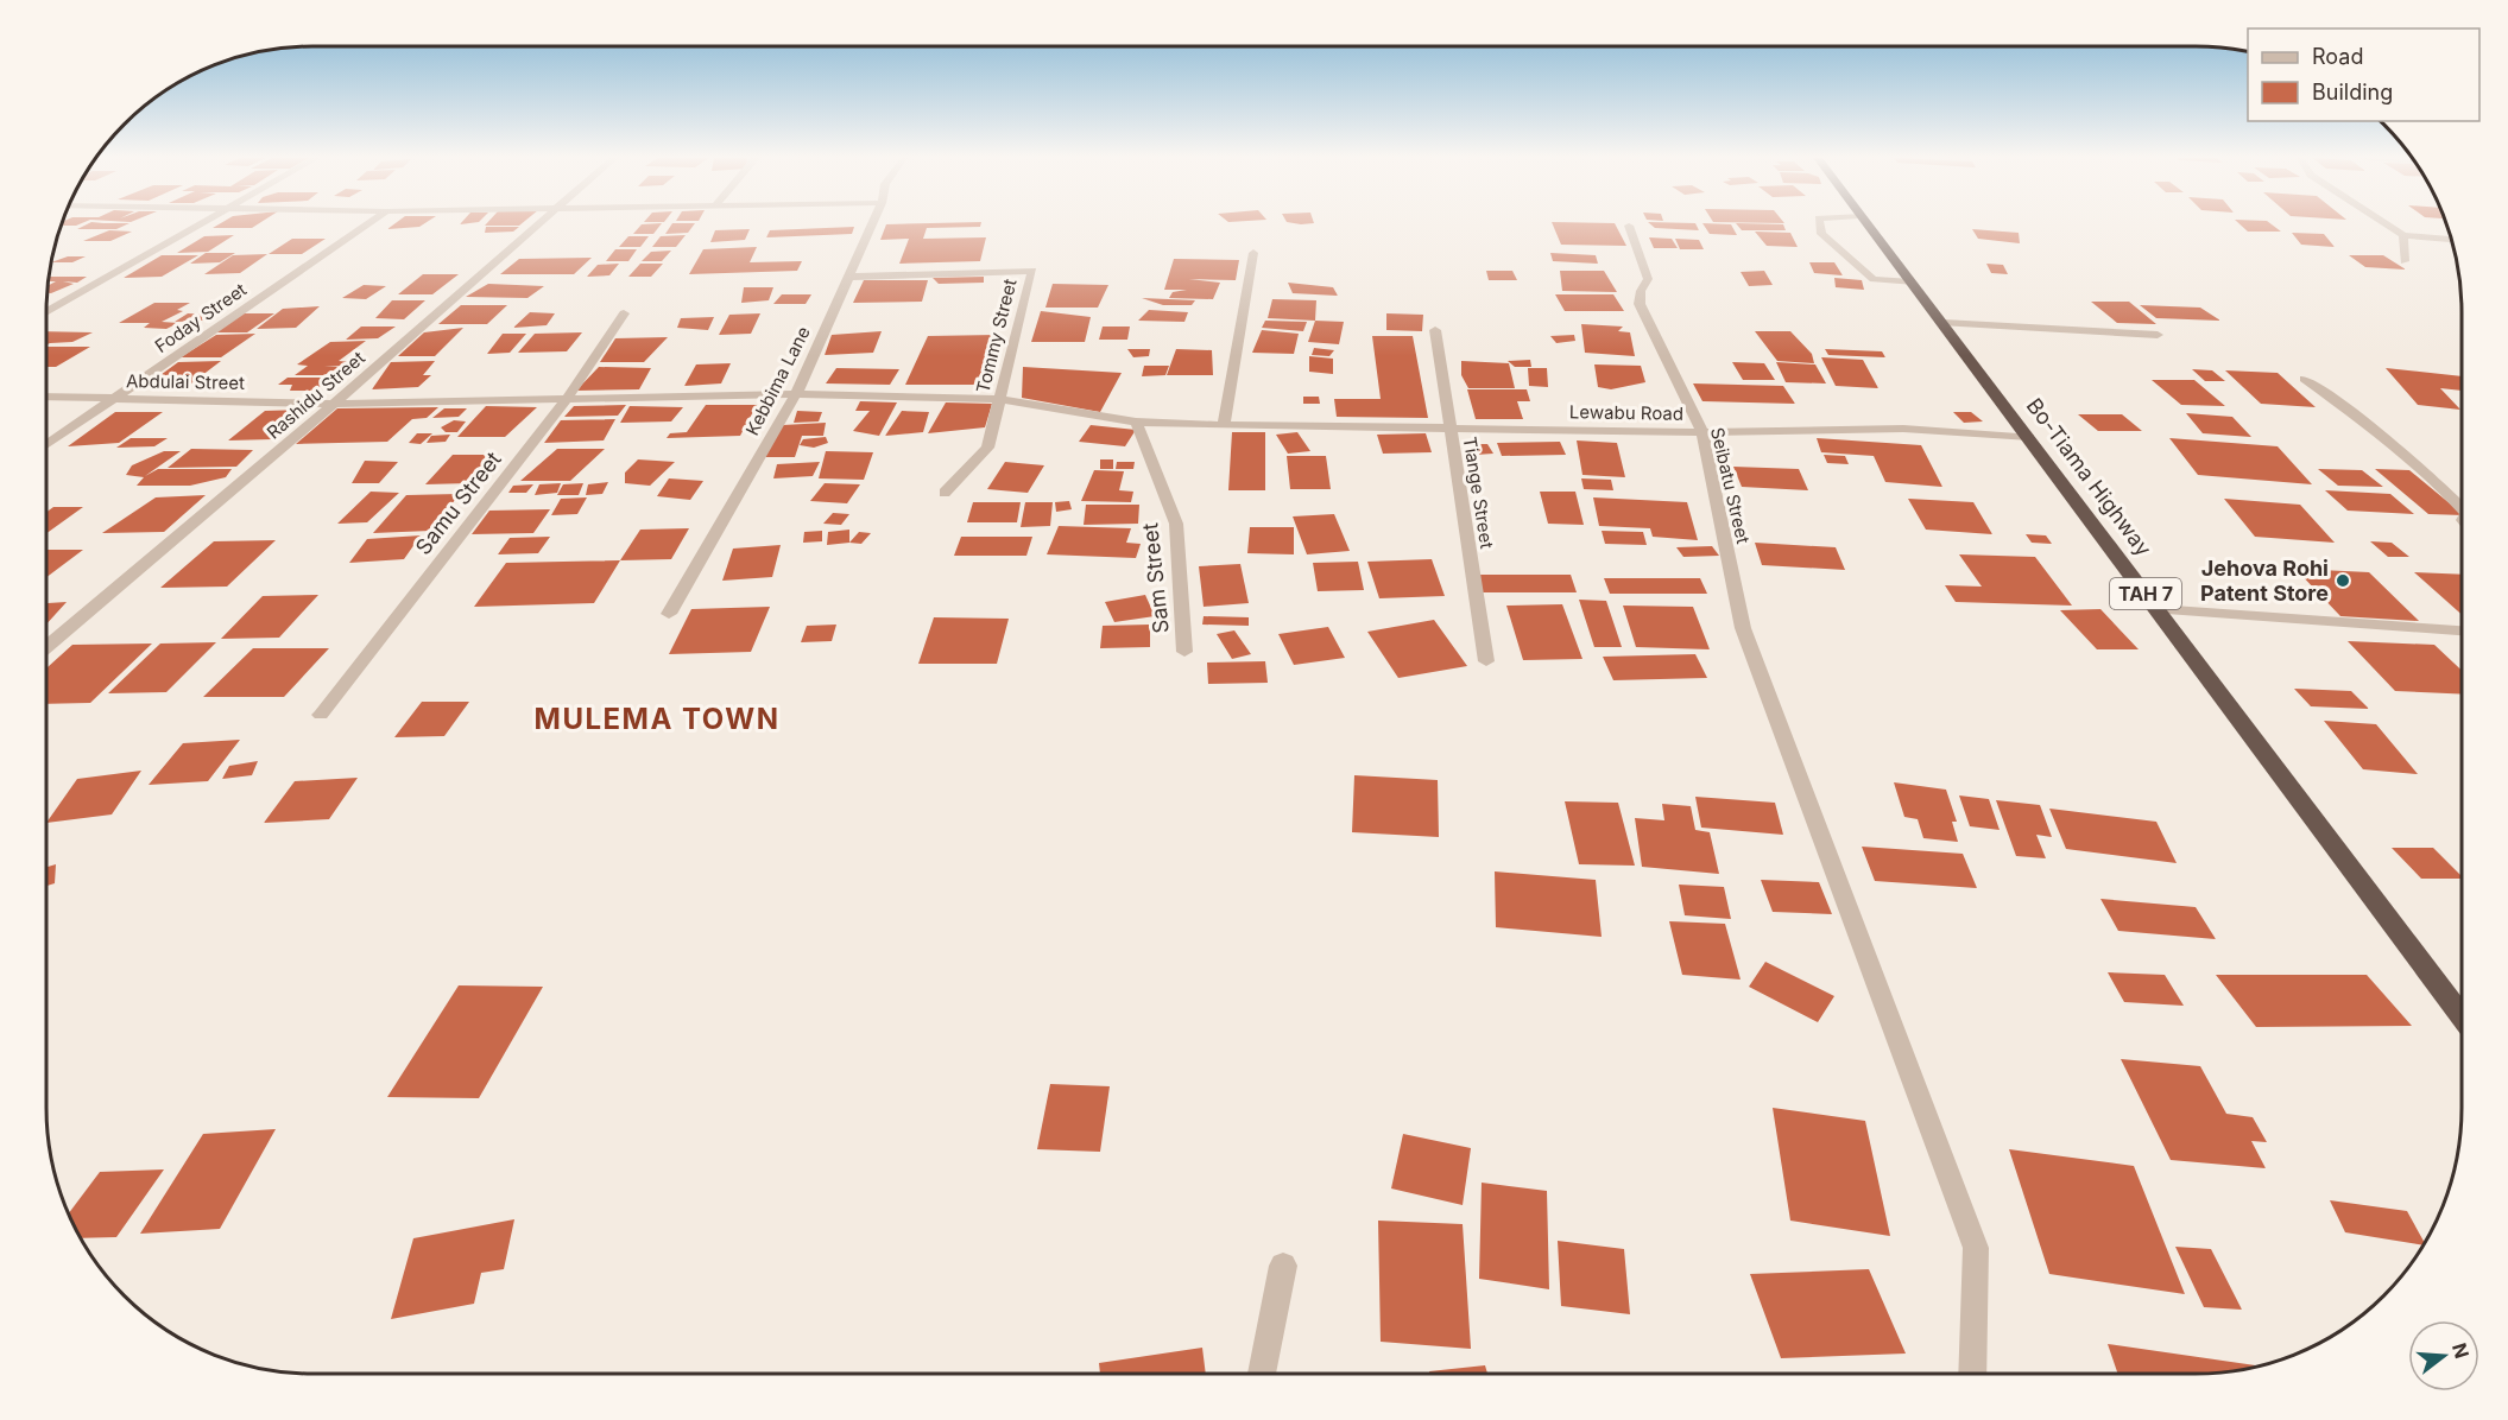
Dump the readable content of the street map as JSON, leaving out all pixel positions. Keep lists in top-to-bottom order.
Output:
{
  "streets": {
    "highway": ["Bo-Tiama Highway", "TAH 7"],
    "street": [
      "Foday Street",
      "Tommy Street",
      "Kebbima Lane",
      "Abdulai Street",
      "Rashidu Street",
      "Lewabu Road",
      "Seibatu Street",
      "Tiange Street",
      "Samu Street",
      "Sam Street"
    ]
  },
  "crossings": [
    ["Foday Street", "Abdulai Street"],
    ["Tommy Street", "Kebbima Lane"],
    ["Tommy Street", "Lewabu Road"],
    ["Kebbima Lane", "Abdulai Street"],
    ["Kebbima Lane", "Lewabu Road"],
    ["Abdulai Street", "Rashidu Street"],
    ["Abdulai Street", "Lewabu Road"],
    ["Abdulai Street", "Samu Street"],
    ["Lewabu Road", "Bo-Tiama Highway"],
    ["Lewabu Road", "Seibatu Street"],
    ["Lewabu Road", "Tiange Street"],
    ["Lewabu Road", "Sam Street"]
  ],
  "districts": ["MULEMA TOWN"],
  "places": ["Jehova Rohi Patent Store"],
  "legend": ["Road", "Building"],
  "north": "right"
}
